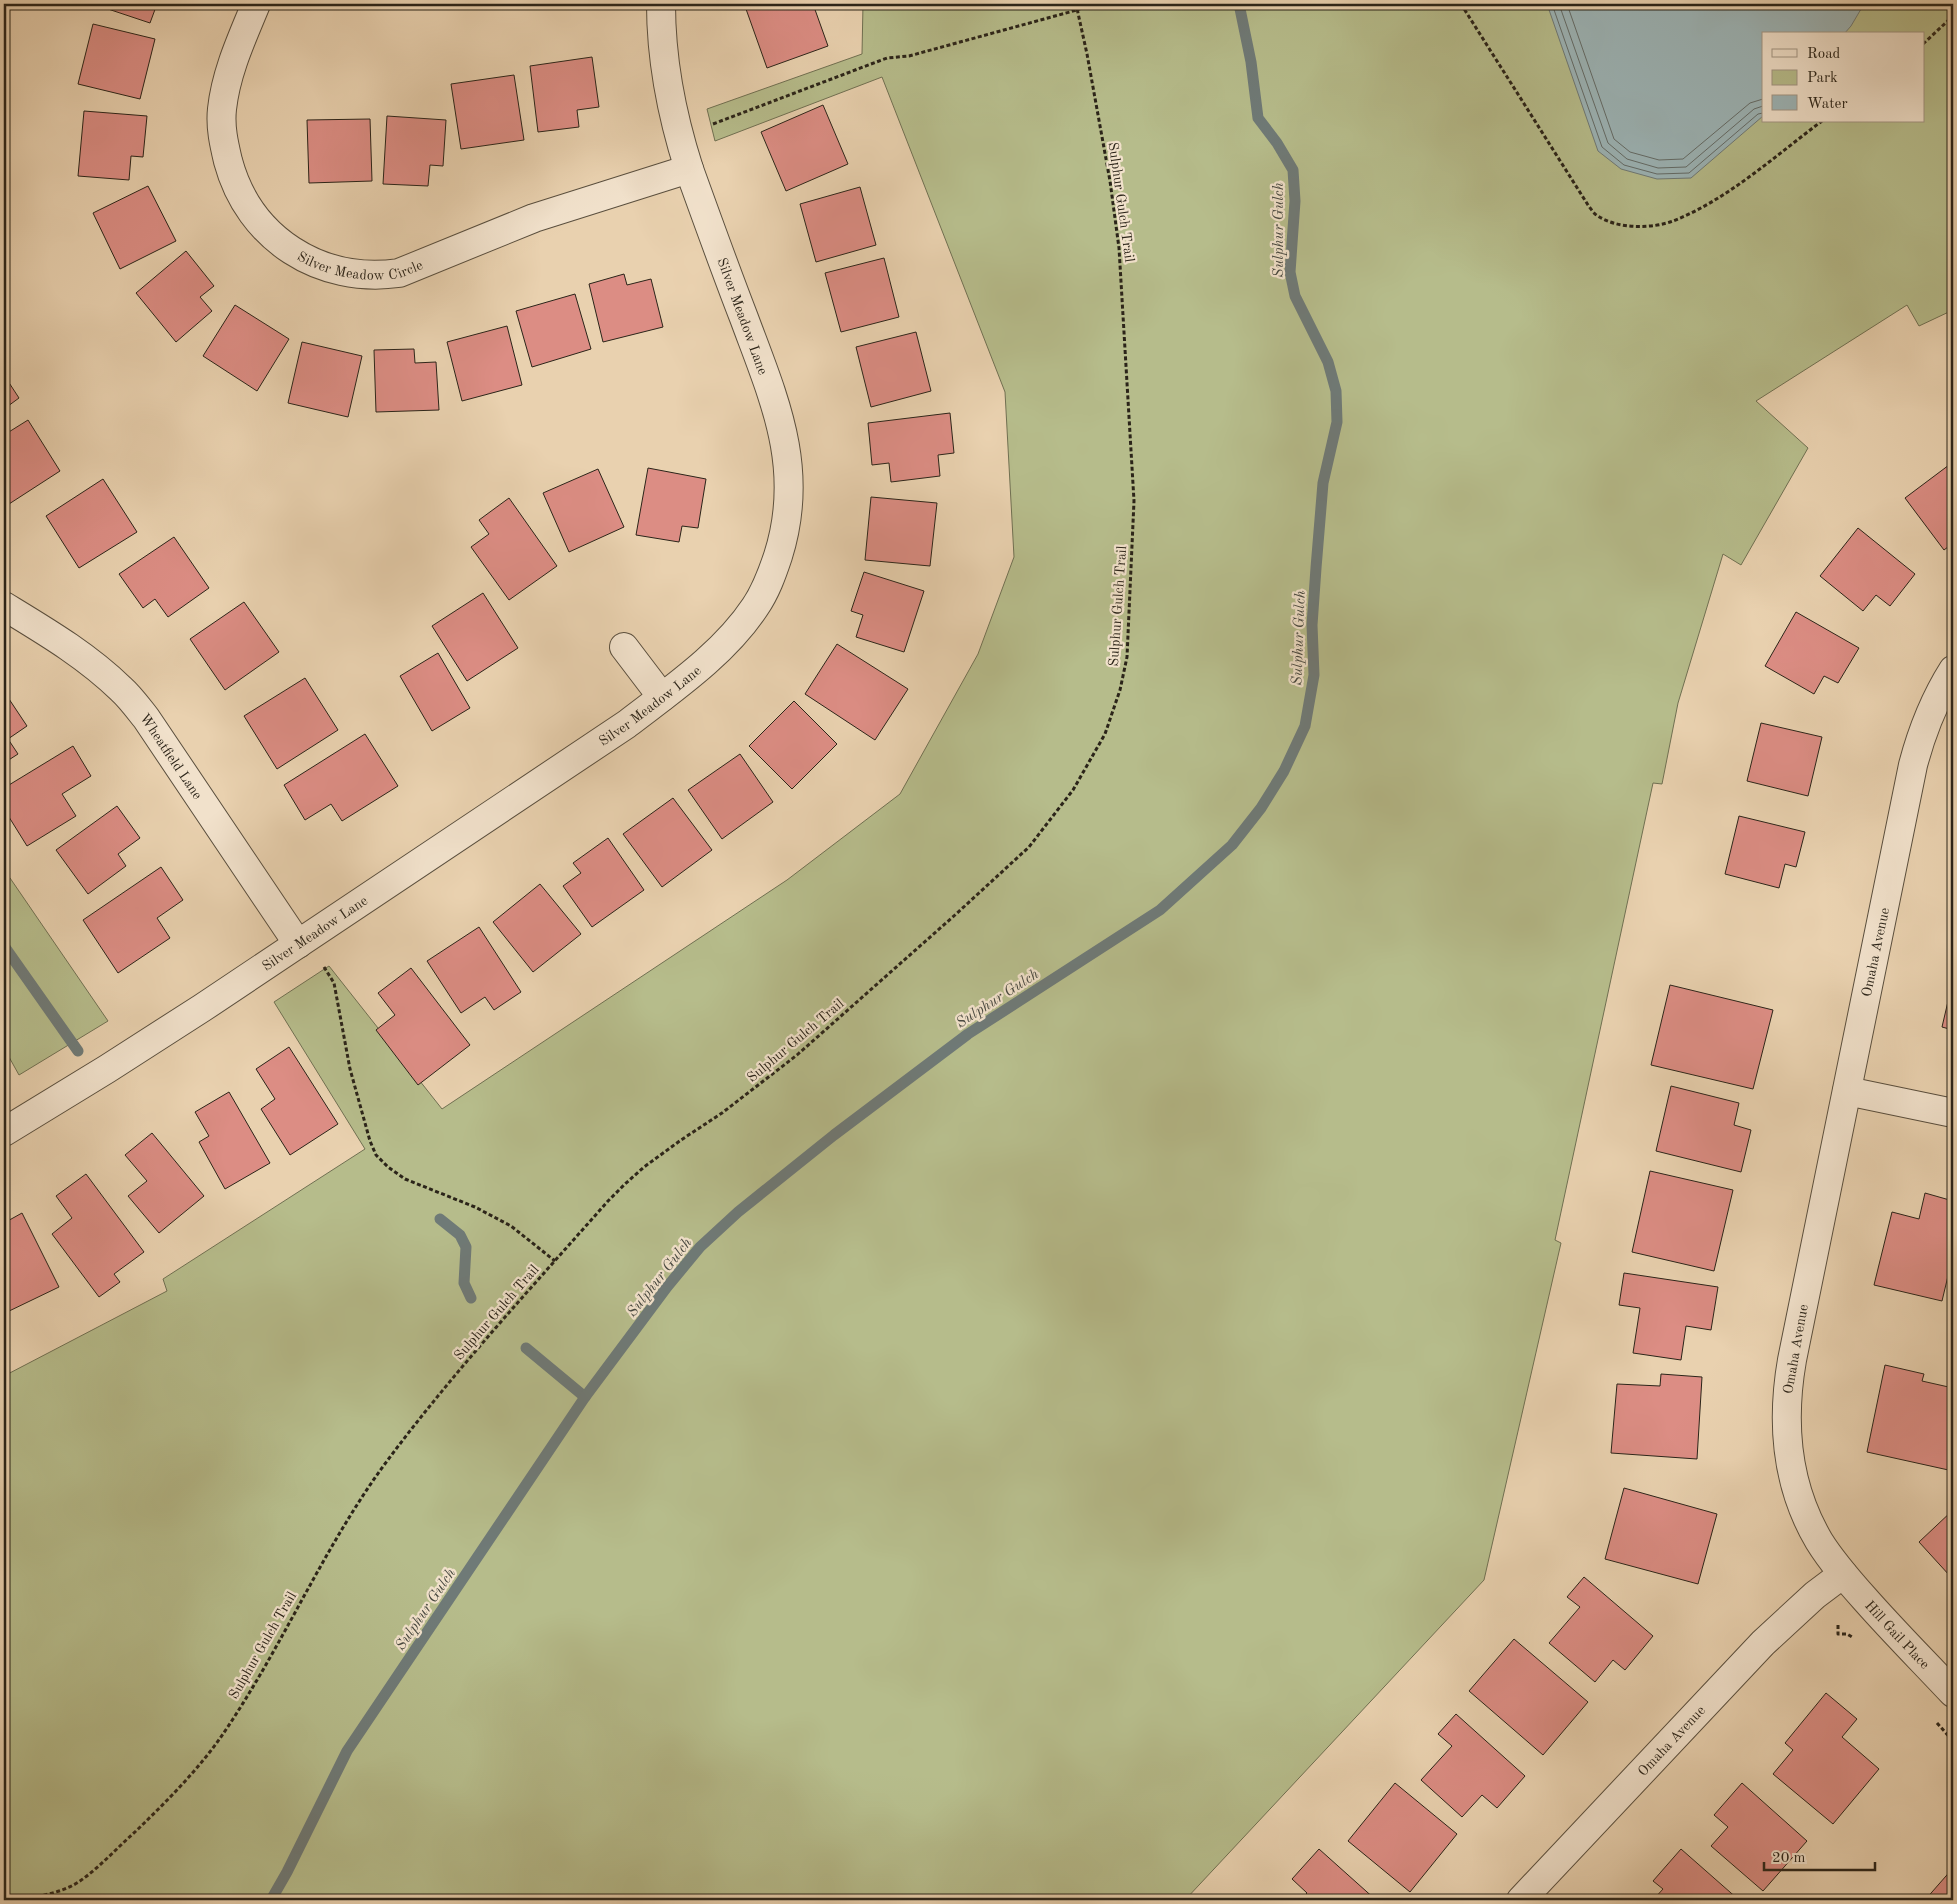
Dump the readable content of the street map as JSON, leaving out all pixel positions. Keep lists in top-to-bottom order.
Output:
{
  "streets": {
    "street": [
      "Silver Meadow Circle",
      "Silver Meadow Lane",
      "Wheatfield Lane",
      "Omaha Avenue",
      "Hill Gail Place"
    ],
    "path": ["Sulphur Gulch Trail"]
  },
  "crossings": [
    ["Silver Meadow Circle", "Silver Meadow Lane"],
    ["Silver Meadow Lane", "Wheatfield Lane"],
    ["Omaha Avenue", "Hill Gail Place"]
  ],
  "water": ["Sulphur Gulch"],
  "legend": ["Road", "Park", "Water"],
  "scale_bar": "20 m"
}
